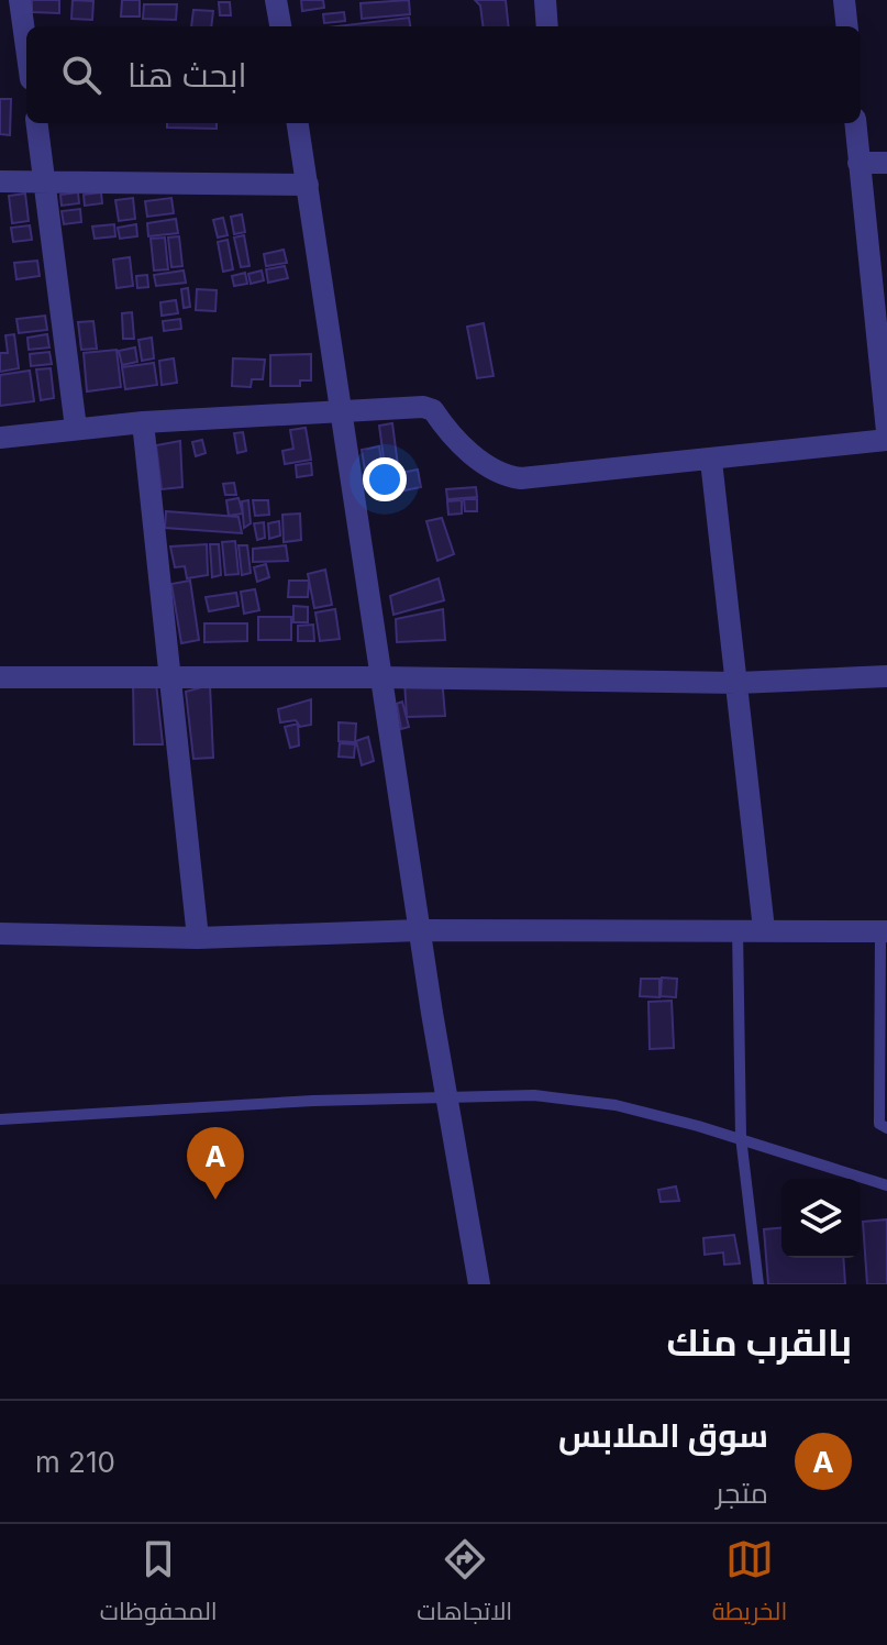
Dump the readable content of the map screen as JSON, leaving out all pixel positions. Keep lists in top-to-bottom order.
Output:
{
  "page": {
    "search": "ابحث هنا",
    "pins": "A",
    "heading": "بالقرب منك",
    "list": [
      {
        "mark": "A",
        "name": "سوق الملابس",
        "note": "متجر",
        "value": "210 m"
      }
    ],
    "nav": ["الخريطة", "الاتجاهات", "المحفوظات"]
  }
}
